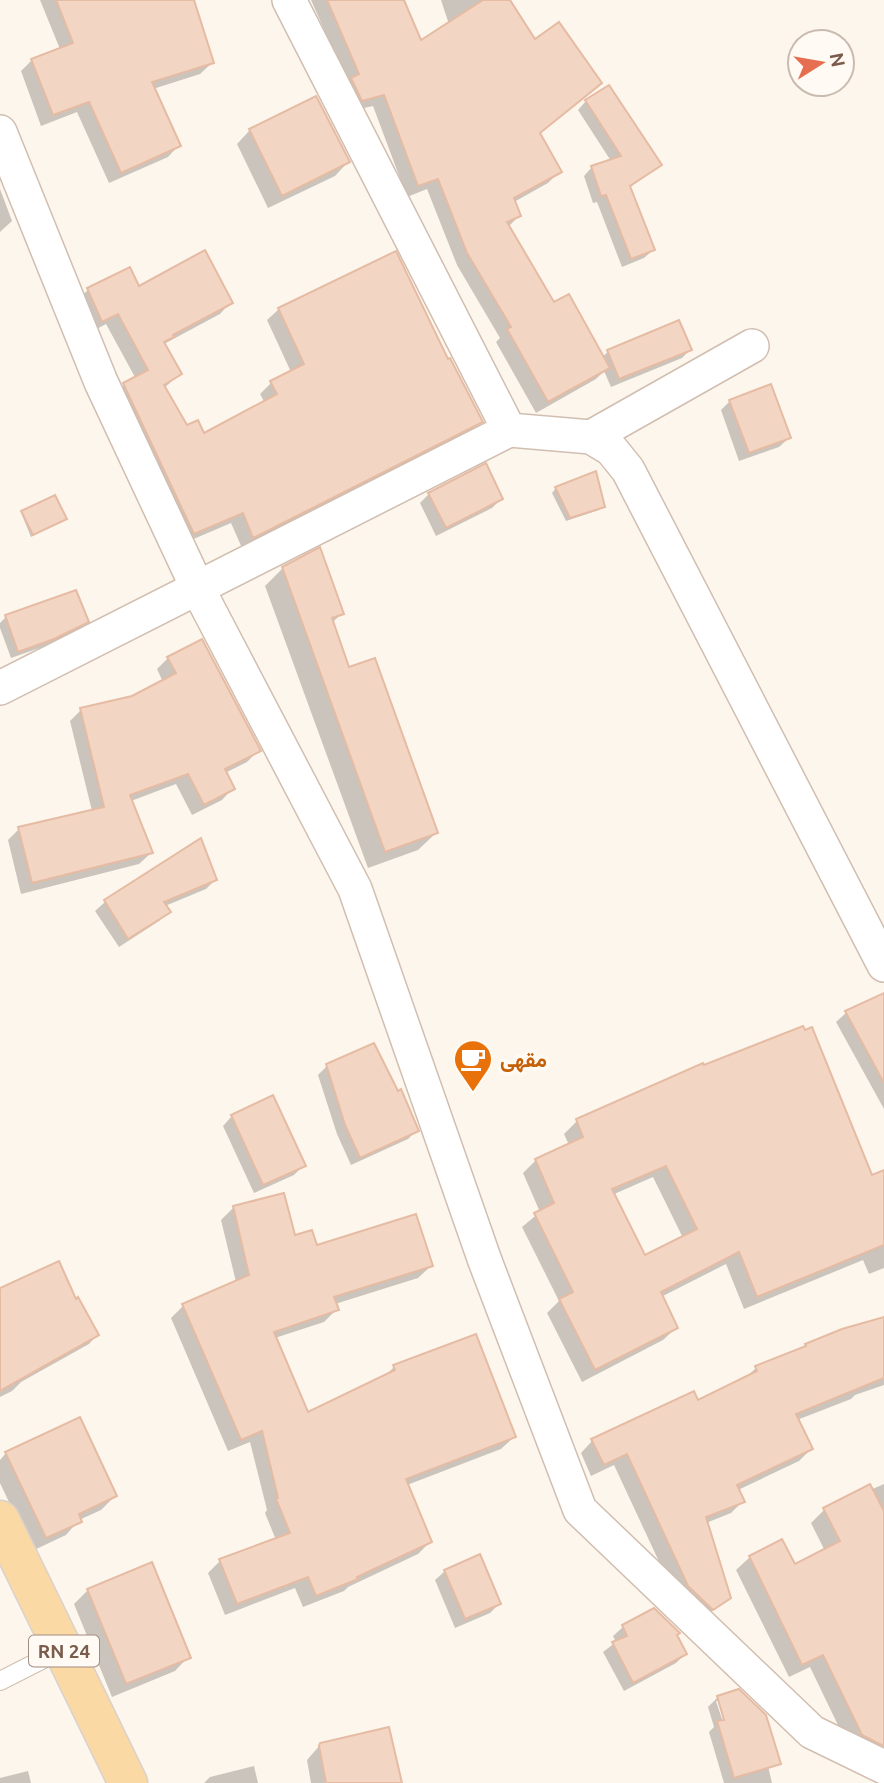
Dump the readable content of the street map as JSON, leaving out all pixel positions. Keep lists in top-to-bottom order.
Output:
{
  "streets": {
    "main road": ["RN 24"]
  },
  "places": {
    "cafe": ["مقهى"]
  },
  "north": "right"
}
